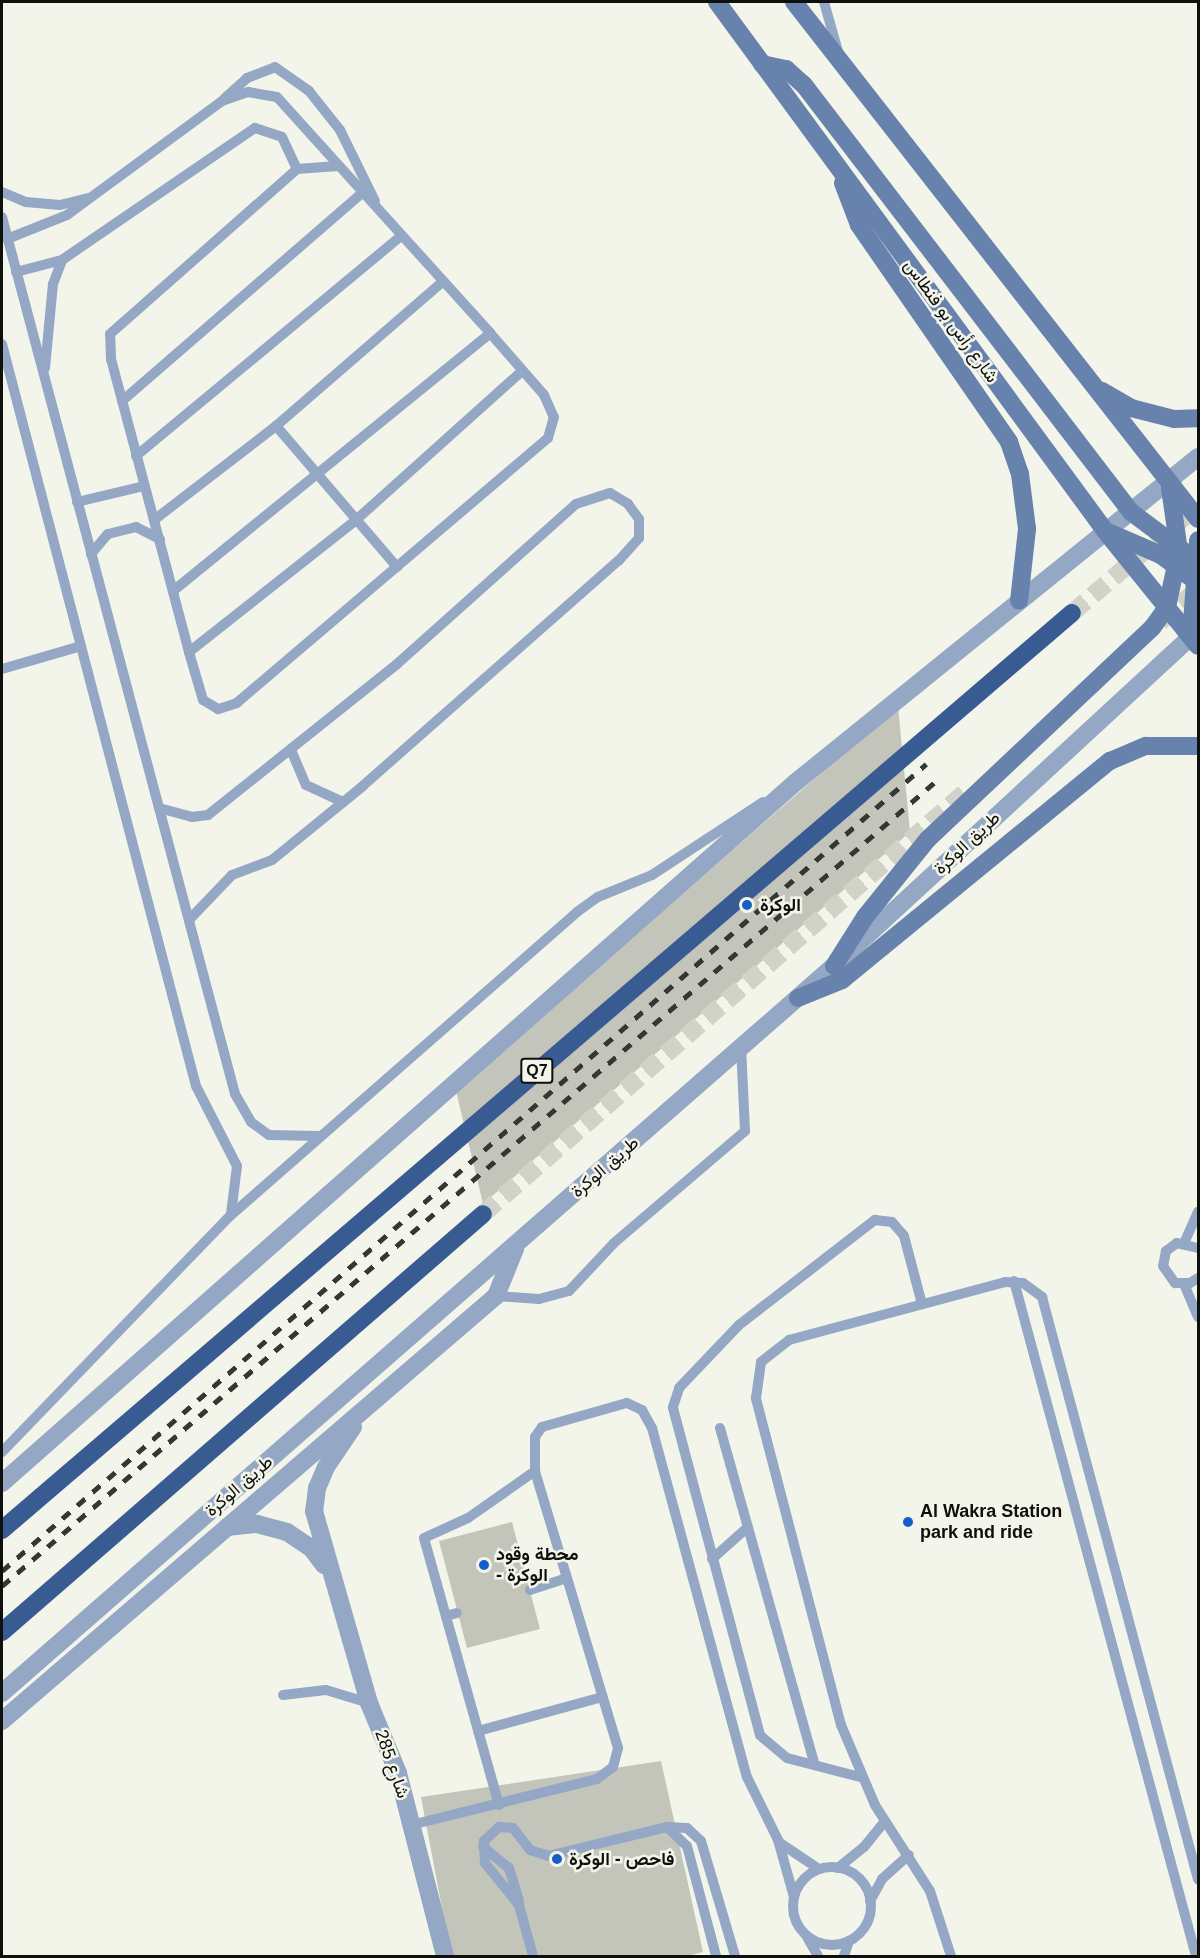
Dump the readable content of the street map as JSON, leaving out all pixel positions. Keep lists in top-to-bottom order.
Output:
{
  "streets": {
    "highway": ["Q7"],
    "main road": ["شارع رأس بو فنطاس"],
    "street": ["طريق الوكرة", "شارع 285"]
  },
  "crossings": [
    ["شارع رأس بو فنطاس", "طريق الوكرة"]
  ],
  "places": [
    "الوكرة",
    "Al Wakra Station park and ride",
    "محطة وقود - الوكرة",
    "فاحص - الوكرة"
  ]
}
